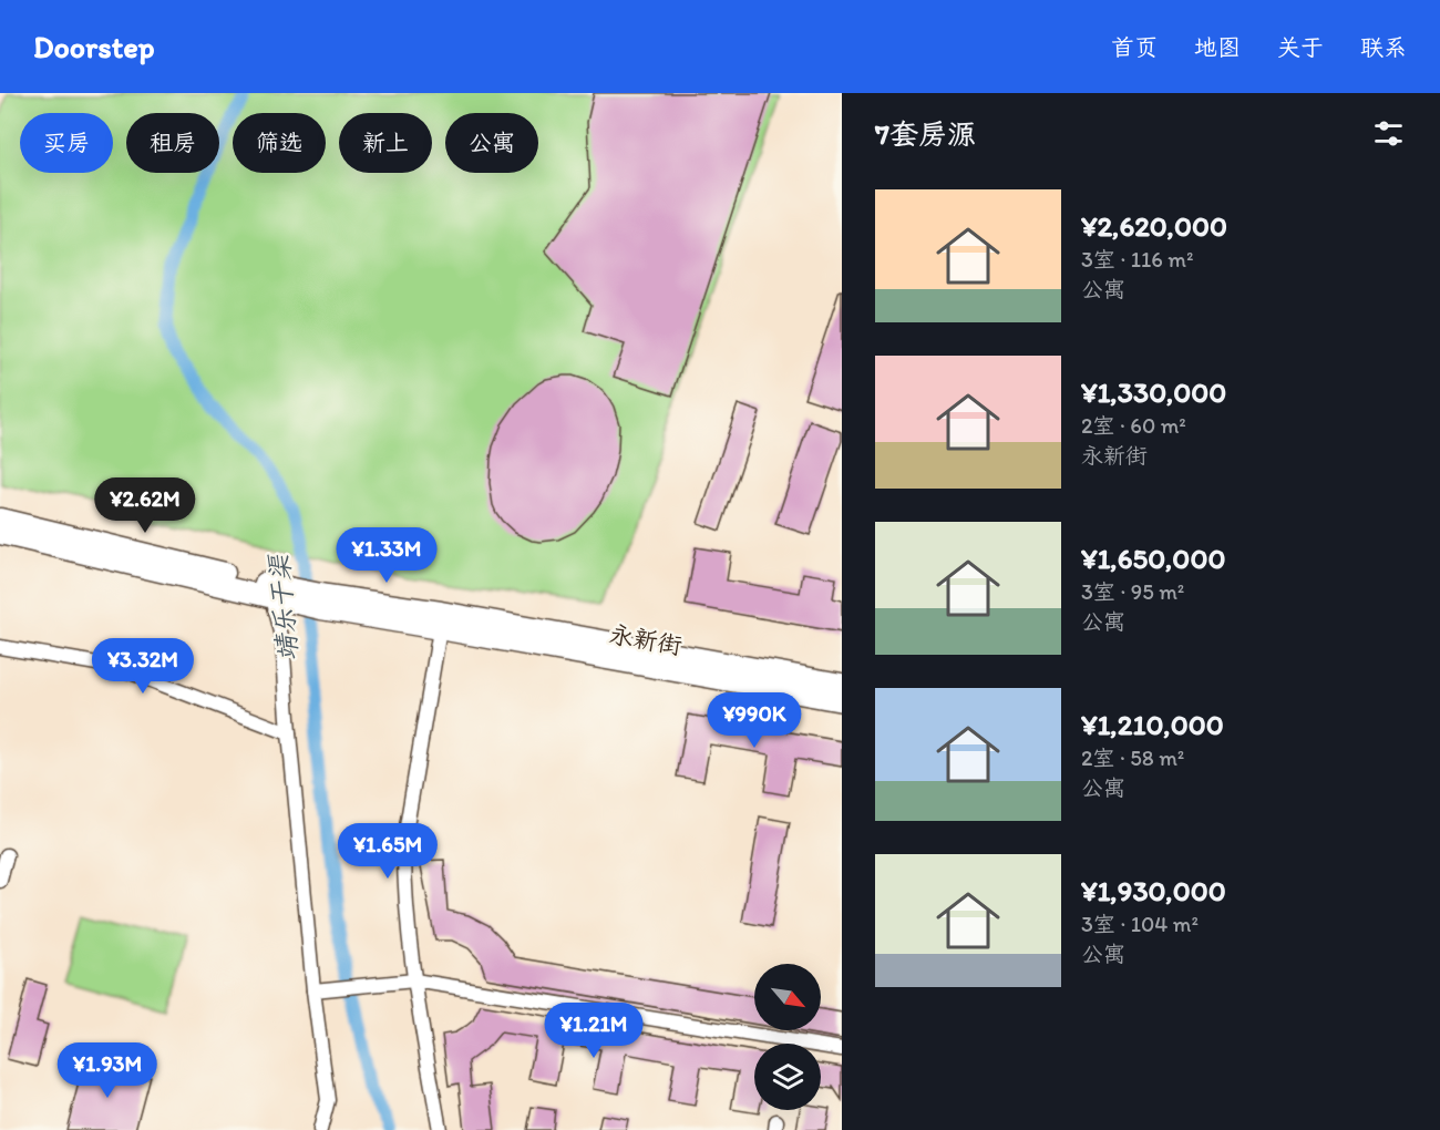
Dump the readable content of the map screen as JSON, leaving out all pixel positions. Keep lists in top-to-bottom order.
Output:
{
  "streets": {
    "street": ["永新街"]
  },
  "water": ["靖乐干渠"],
  "north": "bottom right",
  "page": {
    "header": "Doorstep",
    "nav": [
      "首页",
      "地图",
      "关于",
      "联系"
    ],
    "heading": "7套房源",
    "chip": [
      "买房",
      "租房",
      "筛选",
      "新上",
      "公寓"
    ],
    "list": [
      {
        "name": "¥2,620,000",
        "note": "3室 · 116 m² · 公寓"
      },
      {
        "name": "¥1,330,000",
        "note": "2室 · 60 m² · 永新街"
      },
      {
        "name": "¥1,650,000",
        "note": "3室 · 95 m² · 公寓"
      },
      {
        "name": "¥1,210,000",
        "note": "2室 · 58 m² · 公寓"
      },
      {
        "name": "¥1,930,000",
        "note": "3室 · 104 m² · 公寓"
      }
    ],
    "price": [
      "¥2.62M",
      "¥1.33M",
      "¥3.32M",
      "¥990K",
      "¥1.65M",
      "¥1.21M",
      "¥1.93M"
    ]
  }
}
